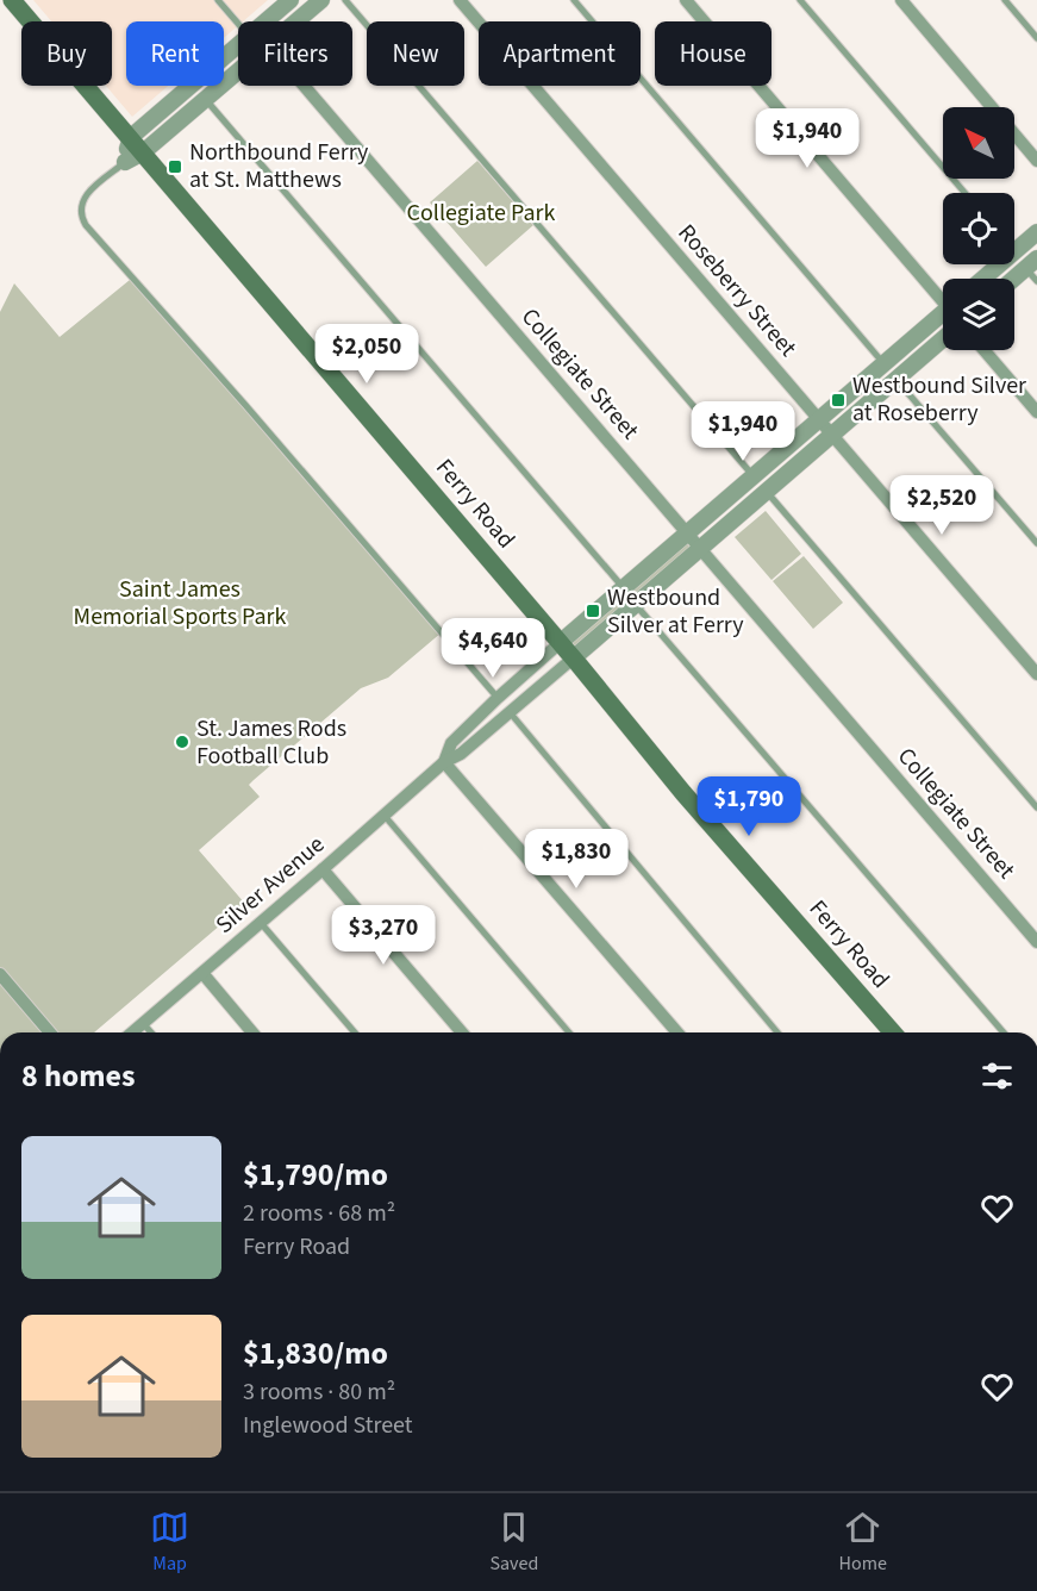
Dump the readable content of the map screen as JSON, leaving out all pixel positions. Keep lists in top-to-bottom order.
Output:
{
  "streets": {
    "main road": ["Ferry Road"],
    "street": ["Roseberry Street", "Collegiate Street", "Silver Avenue"]
  },
  "crossings": [
    ["Roseberry Street", "Silver Avenue"],
    ["Collegiate Street", "Silver Avenue"],
    ["Ferry Road", "Silver Avenue"]
  ],
  "parks": ["Collegiate Park", "Saint James Memorial Sports Park"],
  "places": {
    "transit": ["Northbound Ferry at St. Matthews", "Westbound Silver at Roseberry", "Westbound Silver at Ferry"],
    "other": ["St. James Rods Football Club"]
  },
  "north": "top left",
  "page": {
    "chip": [
      "Buy",
      "Rent",
      "Filters",
      "New",
      "Apartment",
      "House"
    ],
    "price": [
      "$1,940",
      "$2,050",
      "$1,940",
      "$2,520",
      "$4,640",
      "$1,790",
      "$1,830",
      "$3,270"
    ],
    "heading": "8 homes",
    "list": [
      {
        "name": "$1,790/mo",
        "note": "2 rooms · 68 m² · Ferry Road"
      },
      {
        "name": "$1,830/mo",
        "note": "3 rooms · 80 m² · Inglewood Street"
      }
    ],
    "tabs": ["Map", "Saved", "Home"]
  }
}
